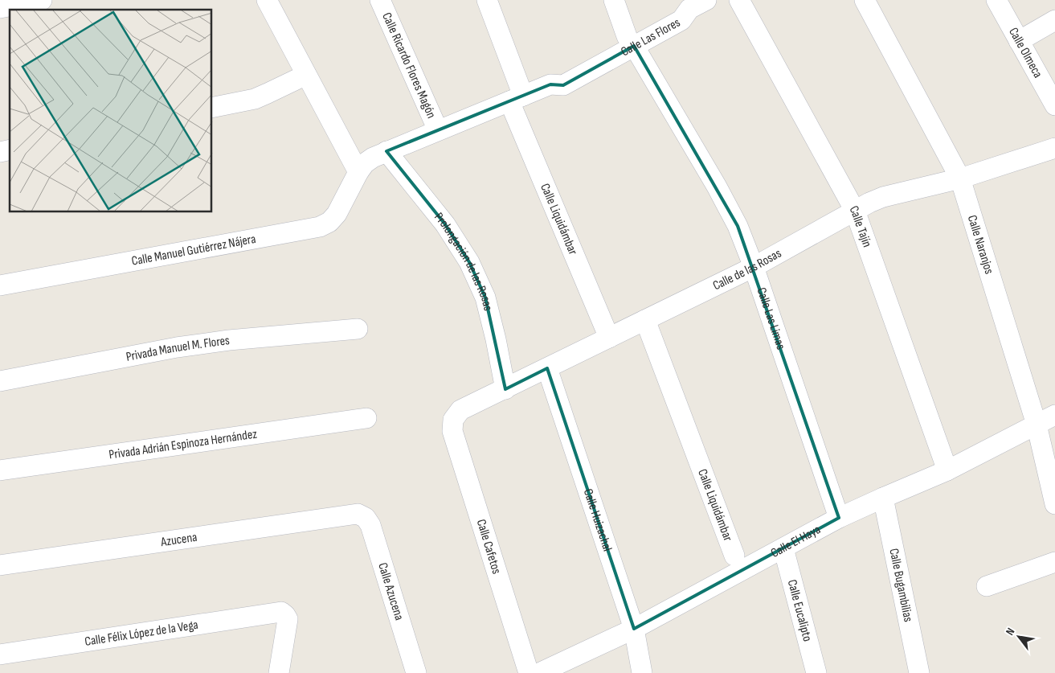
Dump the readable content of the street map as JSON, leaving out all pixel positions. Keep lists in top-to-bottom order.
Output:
{
  "streets": {
    "street": [
      "Calle Las Flores",
      "Calle Olmeca",
      "Calle Ricardo Flores Magón",
      "Calle Liquidámbar",
      "Calle Tajín",
      "Calle Naranjos",
      "Calle Manuel Gutiérrez Nájera",
      "Prolongación de las Rosas",
      "Calle de las Rosas",
      "Calle Las Limas",
      "Privada Manuel M. Flores",
      "Privada Adrián Espinoza Hernández",
      "Calle Huizachal",
      "Azucena",
      "Calle El Haya",
      "Calle Cafetos",
      "Calle Bugambilias",
      "Calle Azucena",
      "Calle Eucalipto",
      "Calle Félix López de la Vega"
    ]
  },
  "crossings": [
    ["Calle Las Flores", "Calle Ricardo Flores Magón"],
    ["Calle Las Flores", "Calle Liquidámbar"],
    ["Calle Las Flores", "Calle Manuel Gutiérrez Nájera"],
    ["Calle Las Flores", "Prolongación de las Rosas"],
    ["Calle Las Flores", "Calle Las Limas"],
    ["Calle Liquidámbar", "Calle de las Rosas"],
    ["Calle Tajín", "Calle de las Rosas"],
    ["Calle Tajín", "Calle El Haya"],
    ["Calle Naranjos", "Calle de las Rosas"],
    ["Calle Naranjos", "Calle El Haya"],
    ["Prolongación de las Rosas", "Calle de las Rosas"],
    ["Calle de las Rosas", "Calle Las Limas"],
    ["Calle de las Rosas", "Calle Huizachal"],
    ["Calle de las Rosas", "Calle Cafetos"],
    ["Calle Las Limas", "Calle El Haya"],
    ["Calle Huizachal", "Calle El Haya"],
    ["Azucena", "Calle Azucena"],
    ["Calle El Haya", "Calle Bugambilias"],
    ["Calle El Haya", "Calle Eucalipto"]
  ],
  "north": "top left"
}
